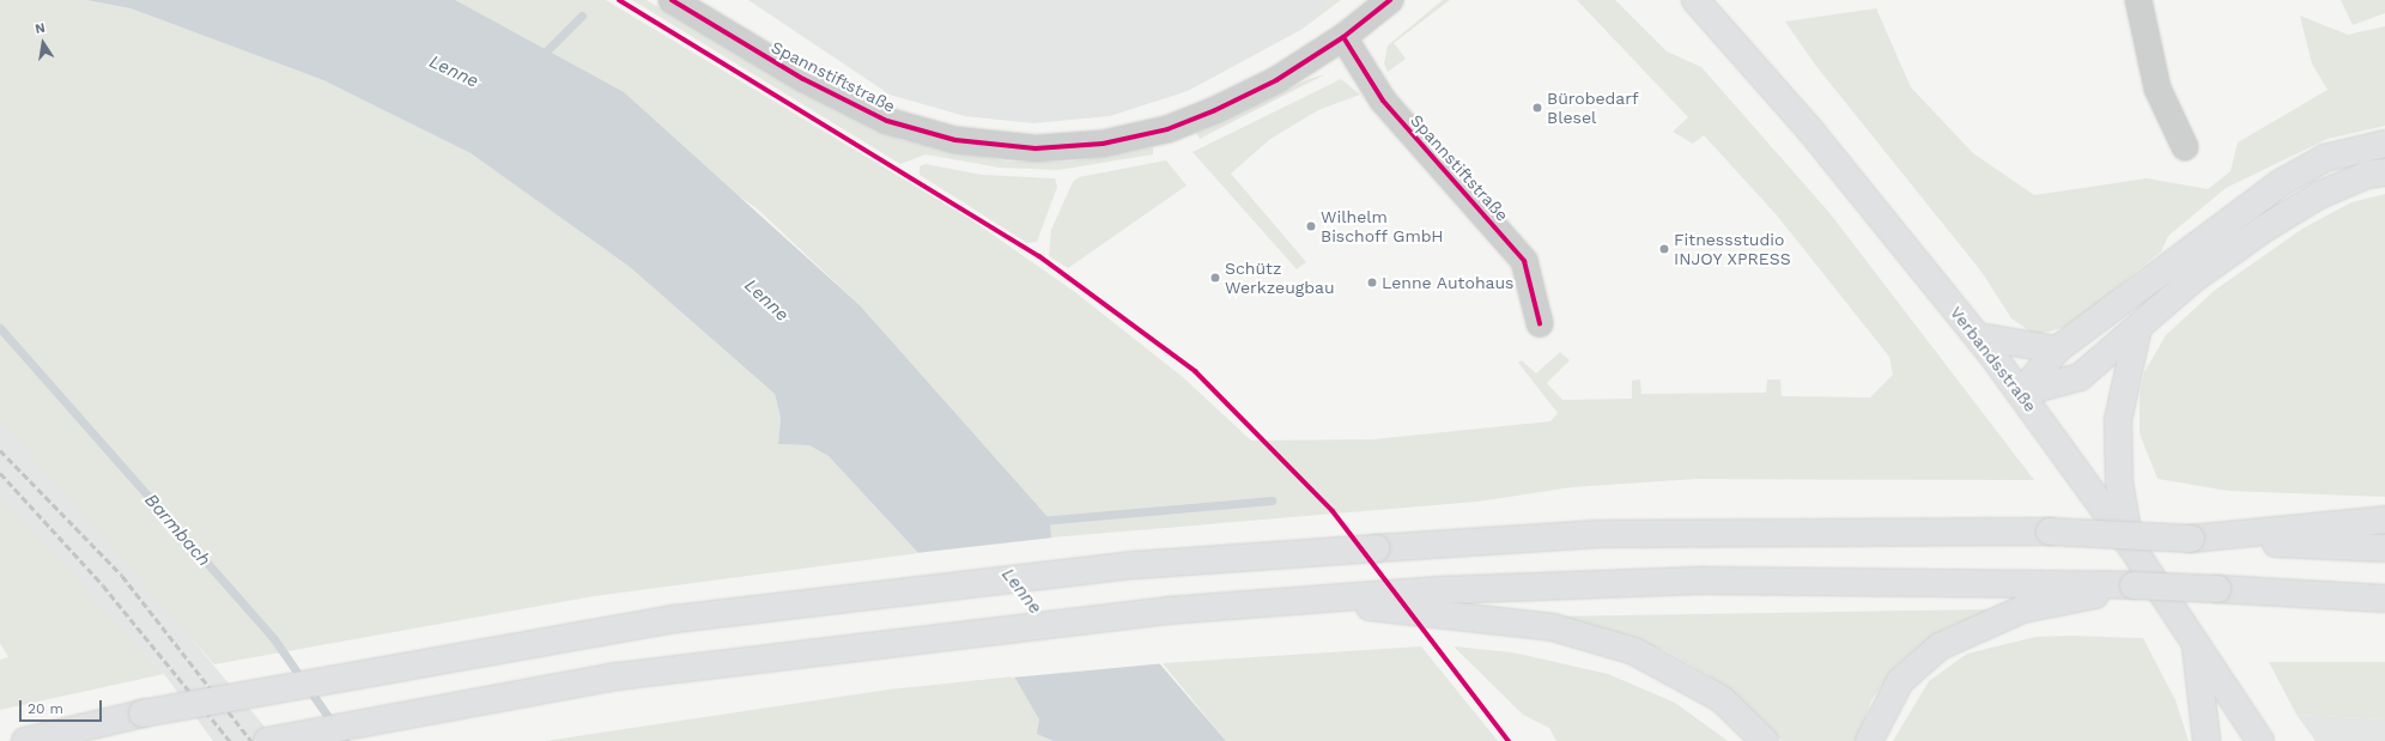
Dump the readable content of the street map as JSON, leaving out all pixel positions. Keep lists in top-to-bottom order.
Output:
{
  "streets": {
    "main road": ["Verbandsstraße"],
    "street": ["Spannstiftstraße"]
  },
  "water": ["Lenne", "Barmbach"],
  "places": [
    "Bürobedarf Blesel",
    "Wilhelm Bischoff GmbH",
    "Fitnessstudio INJOY XPRESS",
    "Schütz Werkzeugbau",
    "Lenne Autohaus"
  ],
  "scale_bar": "20 m",
  "north": "top"
}
